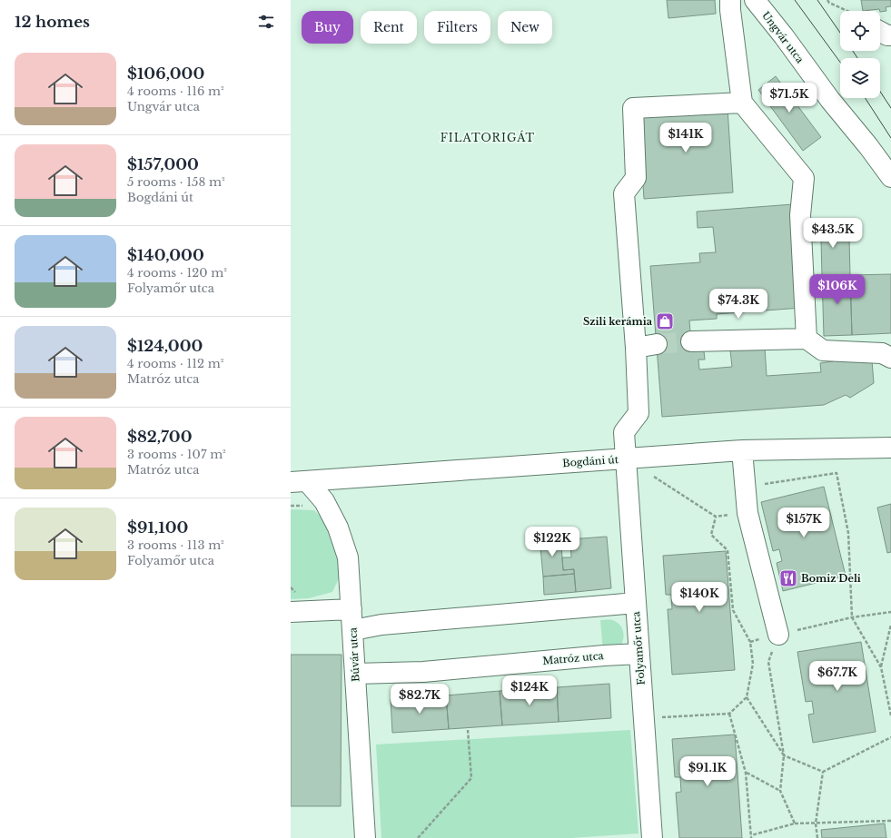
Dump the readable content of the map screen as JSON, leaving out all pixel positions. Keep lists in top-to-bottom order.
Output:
{
  "streets": {
    "street": [
      "Ungvár utca",
      "Bogdáni út",
      "Folyamőr utca",
      "Búvár utca",
      "Matróz utca"
    ]
  },
  "crossings": [
    ["Bogdáni út", "Folyamőr utca"],
    ["Bogdáni út", "Búvár utca"],
    ["Folyamőr utca", "Matróz utca"],
    ["Búvár utca", "Matróz utca"]
  ],
  "districts": ["FILATORIGÁT"],
  "places": {
    "shop": ["Szili kerámia"],
    "restaurant": ["Bomiz Deli"]
  },
  "page": {
    "heading": "12 homes",
    "chip": [
      "Buy",
      "Rent",
      "Filters",
      "New"
    ],
    "list": [
      {
        "name": "$106,000",
        "note": "4 rooms · 116 m² · Ungvár utca"
      },
      {
        "name": "$157,000",
        "note": "5 rooms · 158 m² · Bogdáni út"
      },
      {
        "name": "$140,000",
        "note": "4 rooms · 120 m² · Folyamőr utca"
      },
      {
        "name": "$124,000",
        "note": "4 rooms · 112 m² · Matróz utca"
      },
      {
        "name": "$82,700",
        "note": "3 rooms · 107 m² · Matróz utca"
      },
      {
        "name": "$91,100",
        "note": "3 rooms · 113 m² · Folyamőr utca"
      }
    ],
    "price": [
      "$71.5K",
      "$141K",
      "$43.5K",
      "$106K",
      "$74.3K",
      "$157K",
      "$122K",
      "$140K",
      "$67.7K",
      "$124K",
      "$82.7K",
      "$91.1K"
    ]
  }
}
